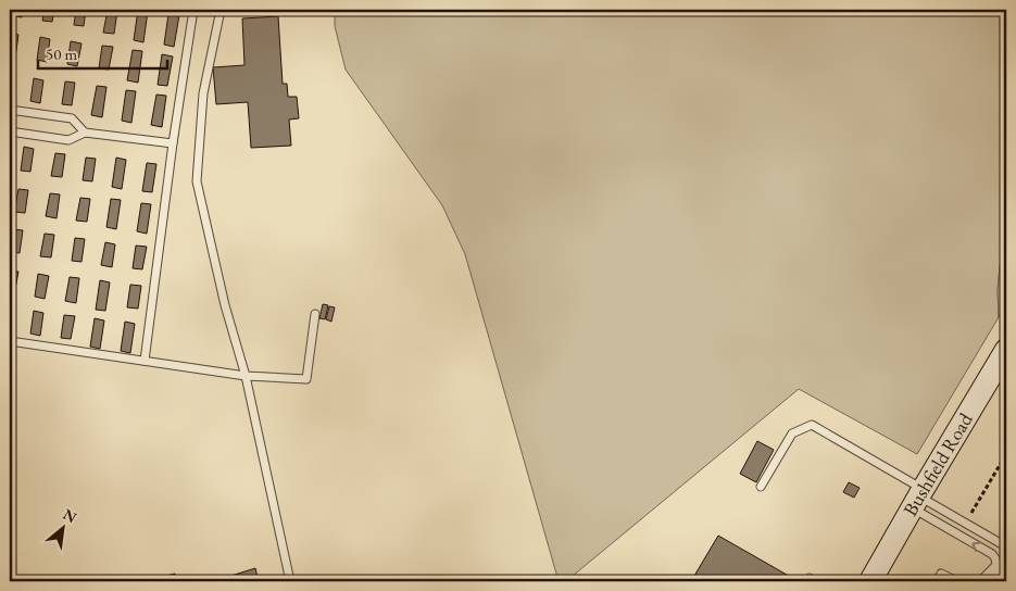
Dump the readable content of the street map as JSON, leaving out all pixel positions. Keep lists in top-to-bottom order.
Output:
{
  "streets": {
    "main road": ["Bushfield Road"]
  },
  "scale_bar": "50 m",
  "north": "top right"
}
